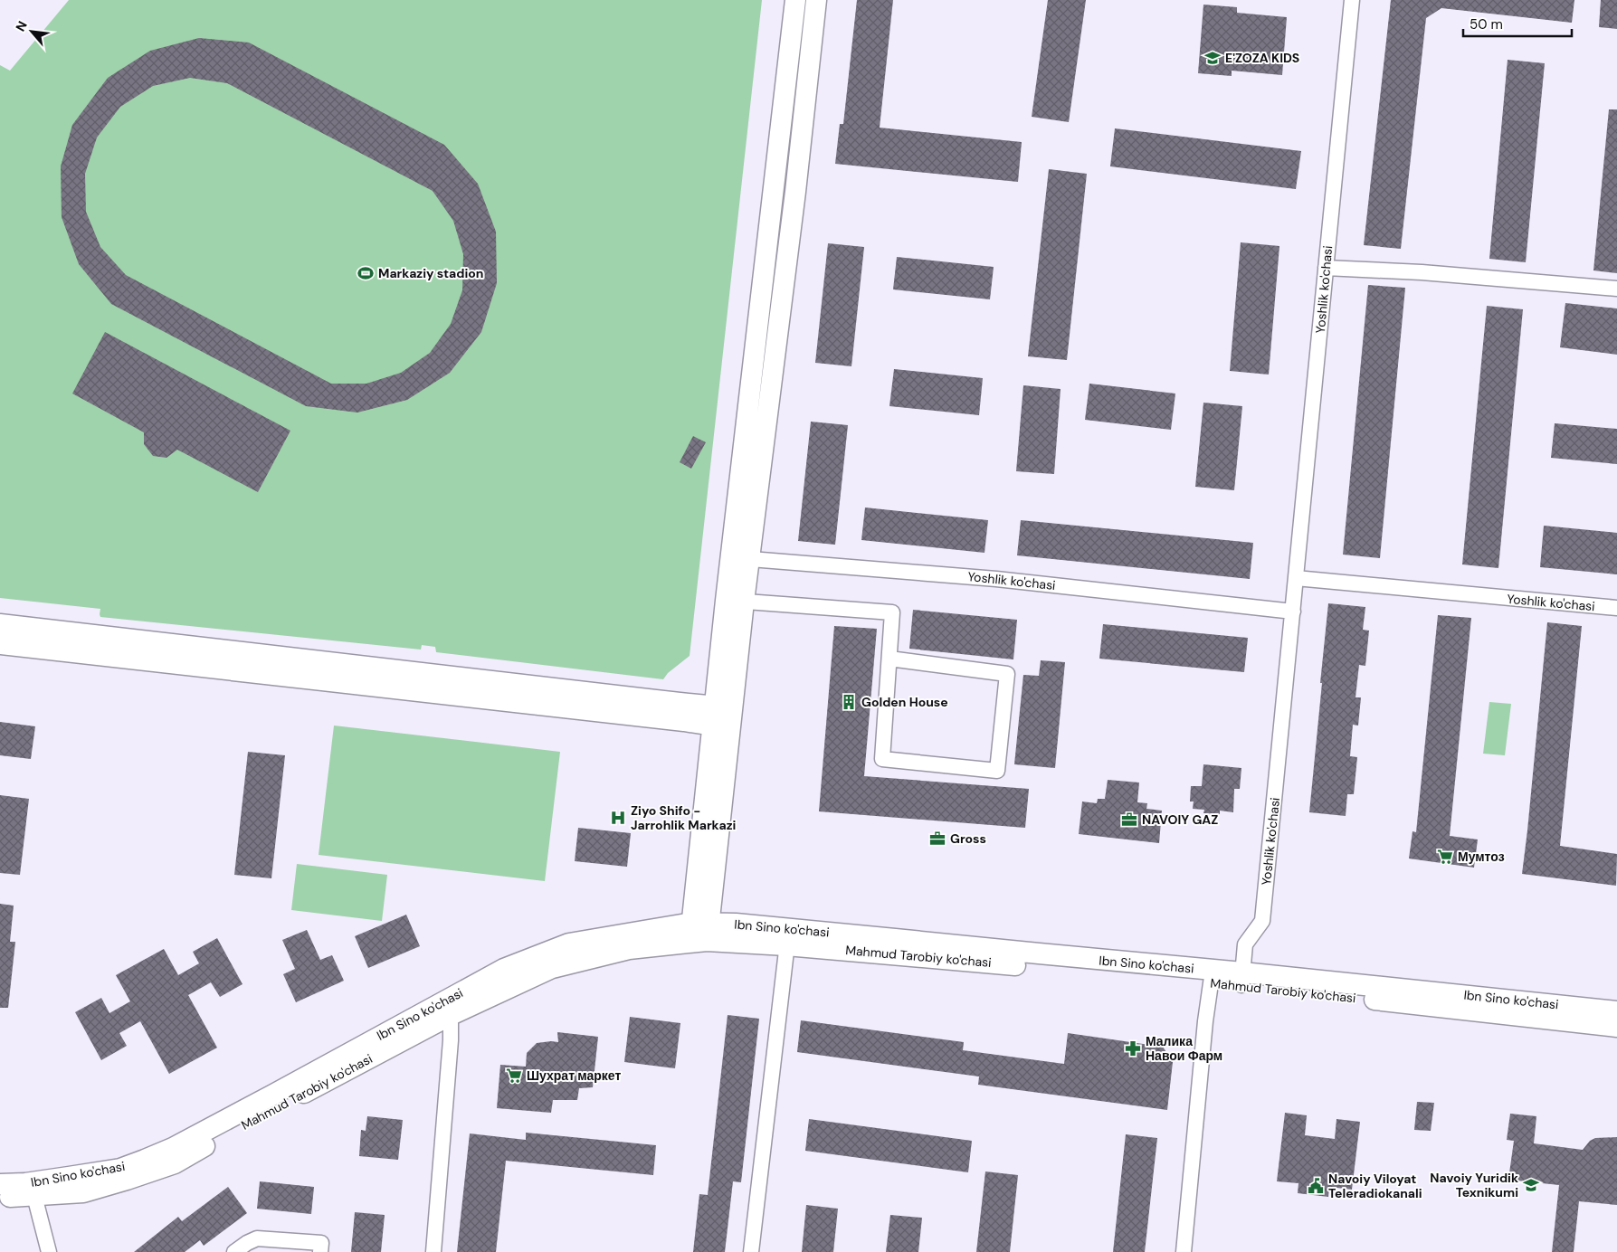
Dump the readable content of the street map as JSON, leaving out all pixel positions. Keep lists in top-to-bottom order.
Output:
{
  "streets": {
    "main road": ["Ibn Sino ko'chasi", "Mahmud Tarobiy ko'chasi"],
    "street": ["Yoshlik ko'chasi"]
  },
  "crossings": [
    ["Yoshlik ko'chasi", "Ibn Sino ko'chasi"],
    ["Yoshlik ko'chasi", "Mahmud Tarobiy ko'chasi"],
    ["Ibn Sino ko'chasi", "Mahmud Tarobiy ko'chasi"]
  ],
  "places": {
    "school or university": ["E'ZOZA KIDS", "Navoiy Yuridik Texnikumi"],
    "sports": ["Markaziy stadion"],
    "building": ["Golden House"],
    "hospital": ["Ziyo Shifo - Jarrohlik Markazi"],
    "office": ["NAVOIY GAZ", "Gross"],
    "supermarket": ["Мумтоз", "Шухрат маркет"],
    "pharmacy": ["Малика Навои Фарм"],
    "public building": ["Navoiy Viloyat Teleradiokanali"]
  },
  "scale_bar": "50 m",
  "north": "top left"
}
